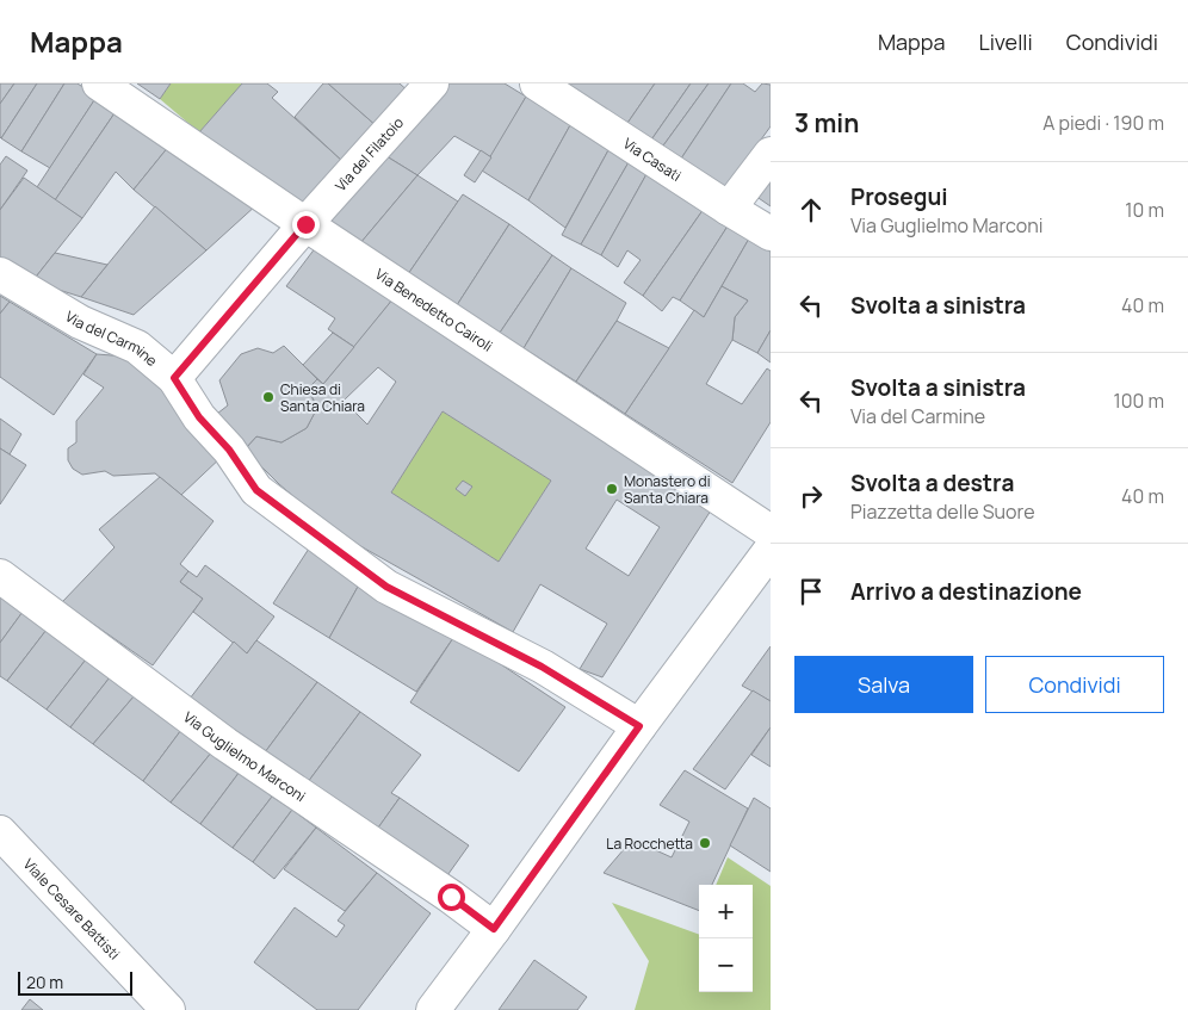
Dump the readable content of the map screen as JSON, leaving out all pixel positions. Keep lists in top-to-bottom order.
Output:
{
  "streets": {
    "street": [
      "Via del Filatoio",
      "Via Casati",
      "Via Benedetto Cairoli",
      "Via del Carmine",
      "Via Guglielmo Marconi",
      "Viale Cesare Battisti"
    ]
  },
  "crossings": [
    ["Via del Filatoio", "Via Benedetto Cairoli"],
    ["Via del Filatoio", "Via del Carmine"]
  ],
  "places": ["Chiesa di Santa Chiara", "Monastero di Santa Chiara", "La Rocchetta"],
  "scale_bar": "20 m",
  "page": {
    "header": "Mappa",
    "nav": ["Mappa", "Livelli", "Condividi"],
    "heading": ["3 min", "A piedi · 190 m"],
    "list": [
      ["Prosegui", "Via Guglielmo Marconi", "10 m"],
      ["Svolta a sinistra", "40 m"],
      ["Svolta a sinistra", "Via del Carmine", "100 m"],
      ["Svolta a destra", "Piazzetta delle Suore", "40 m"],
      "Arrivo a destinazione"
    ],
    "buttons": ["Salva", "Condividi"],
    "map_buttons": ["+", "−"],
    "scale": "20 m"
  }
}
